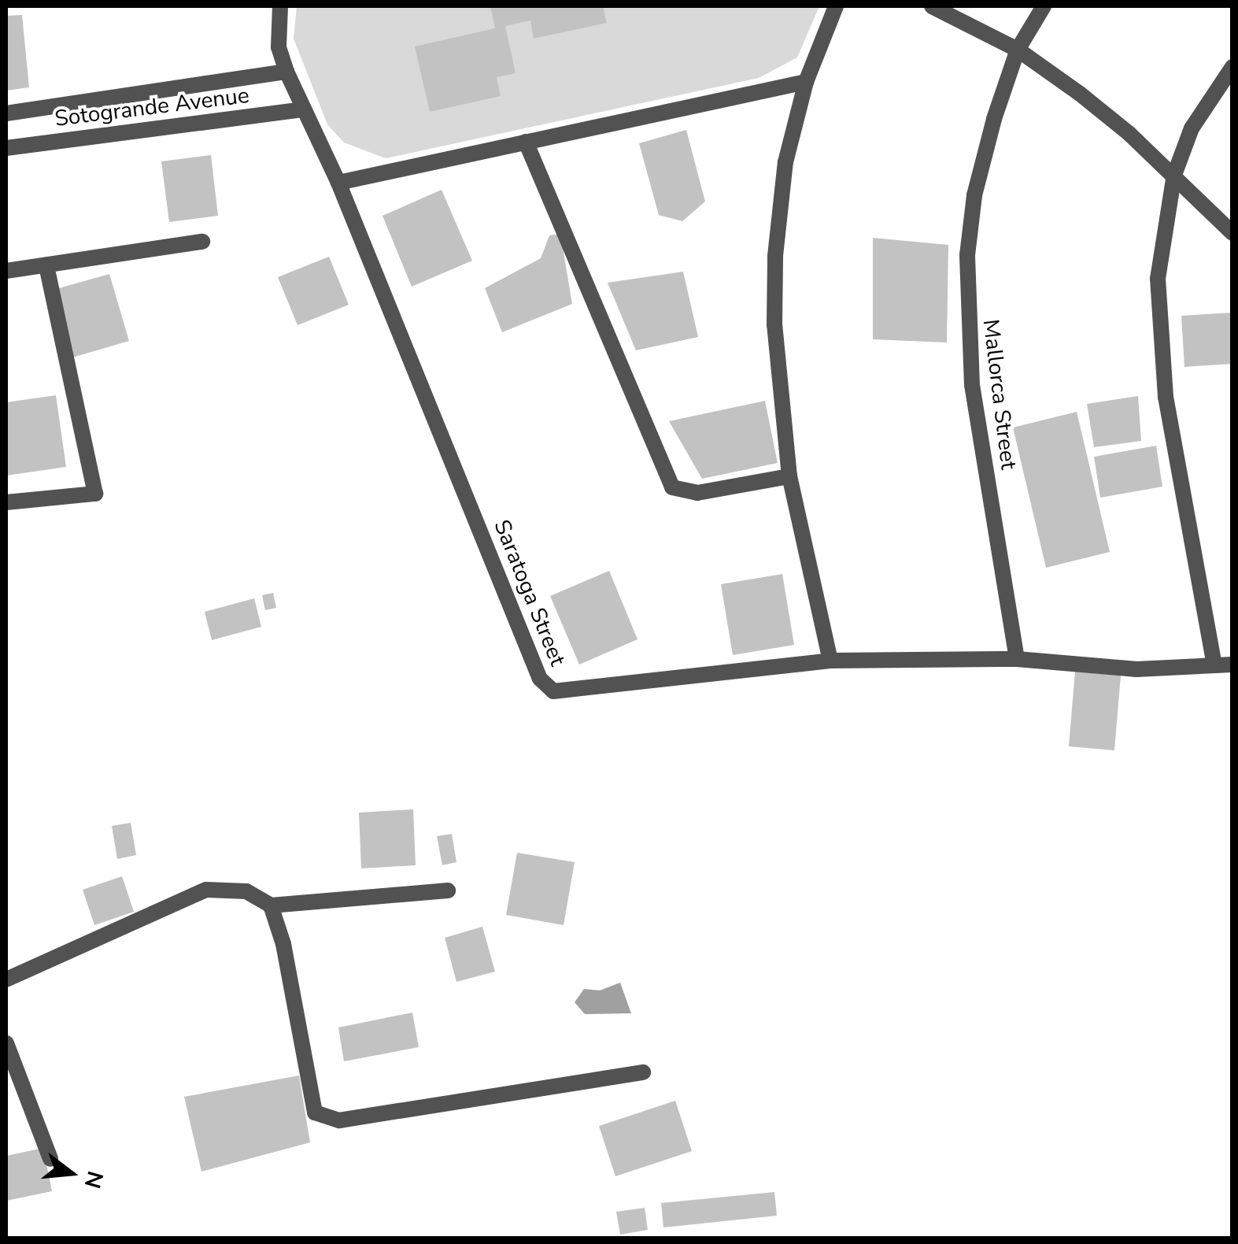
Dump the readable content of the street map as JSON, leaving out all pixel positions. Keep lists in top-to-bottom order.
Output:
{
  "streets": {
    "street": ["Sotogrande Avenue", "Mallorca Street", "Saratoga Street"]
  },
  "crossings": [
    ["Sotogrande Avenue", "Saratoga Street"],
    ["Mallorca Street", "Saratoga Street"]
  ],
  "north": "right"
}
